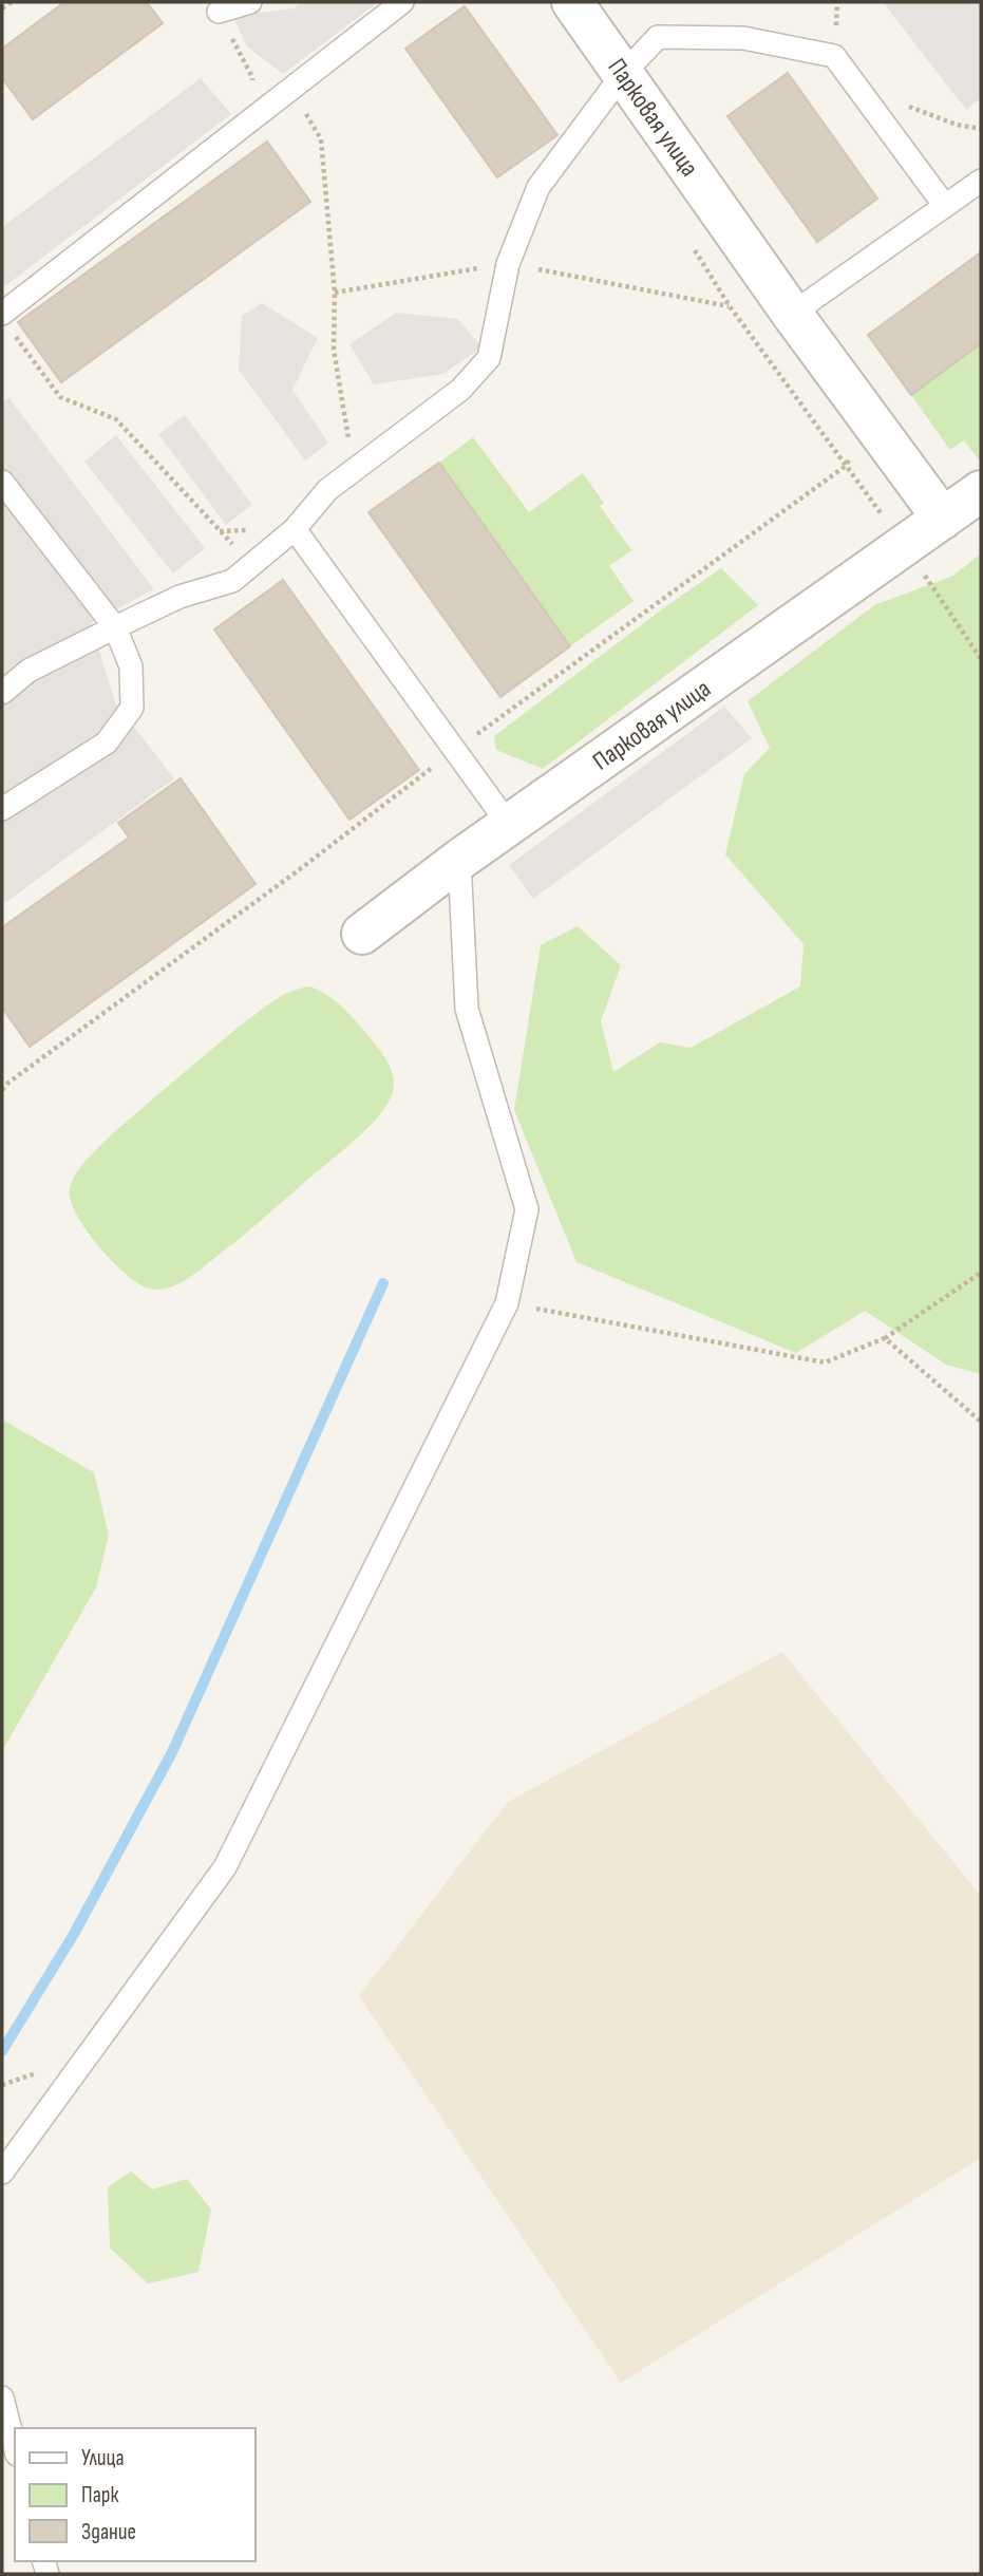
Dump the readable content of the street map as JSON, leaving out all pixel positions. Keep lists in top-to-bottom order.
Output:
{
  "streets": {
    "street": ["Парковая улица"]
  },
  "legend": ["Улица", "Парк", "Здание"]
}
